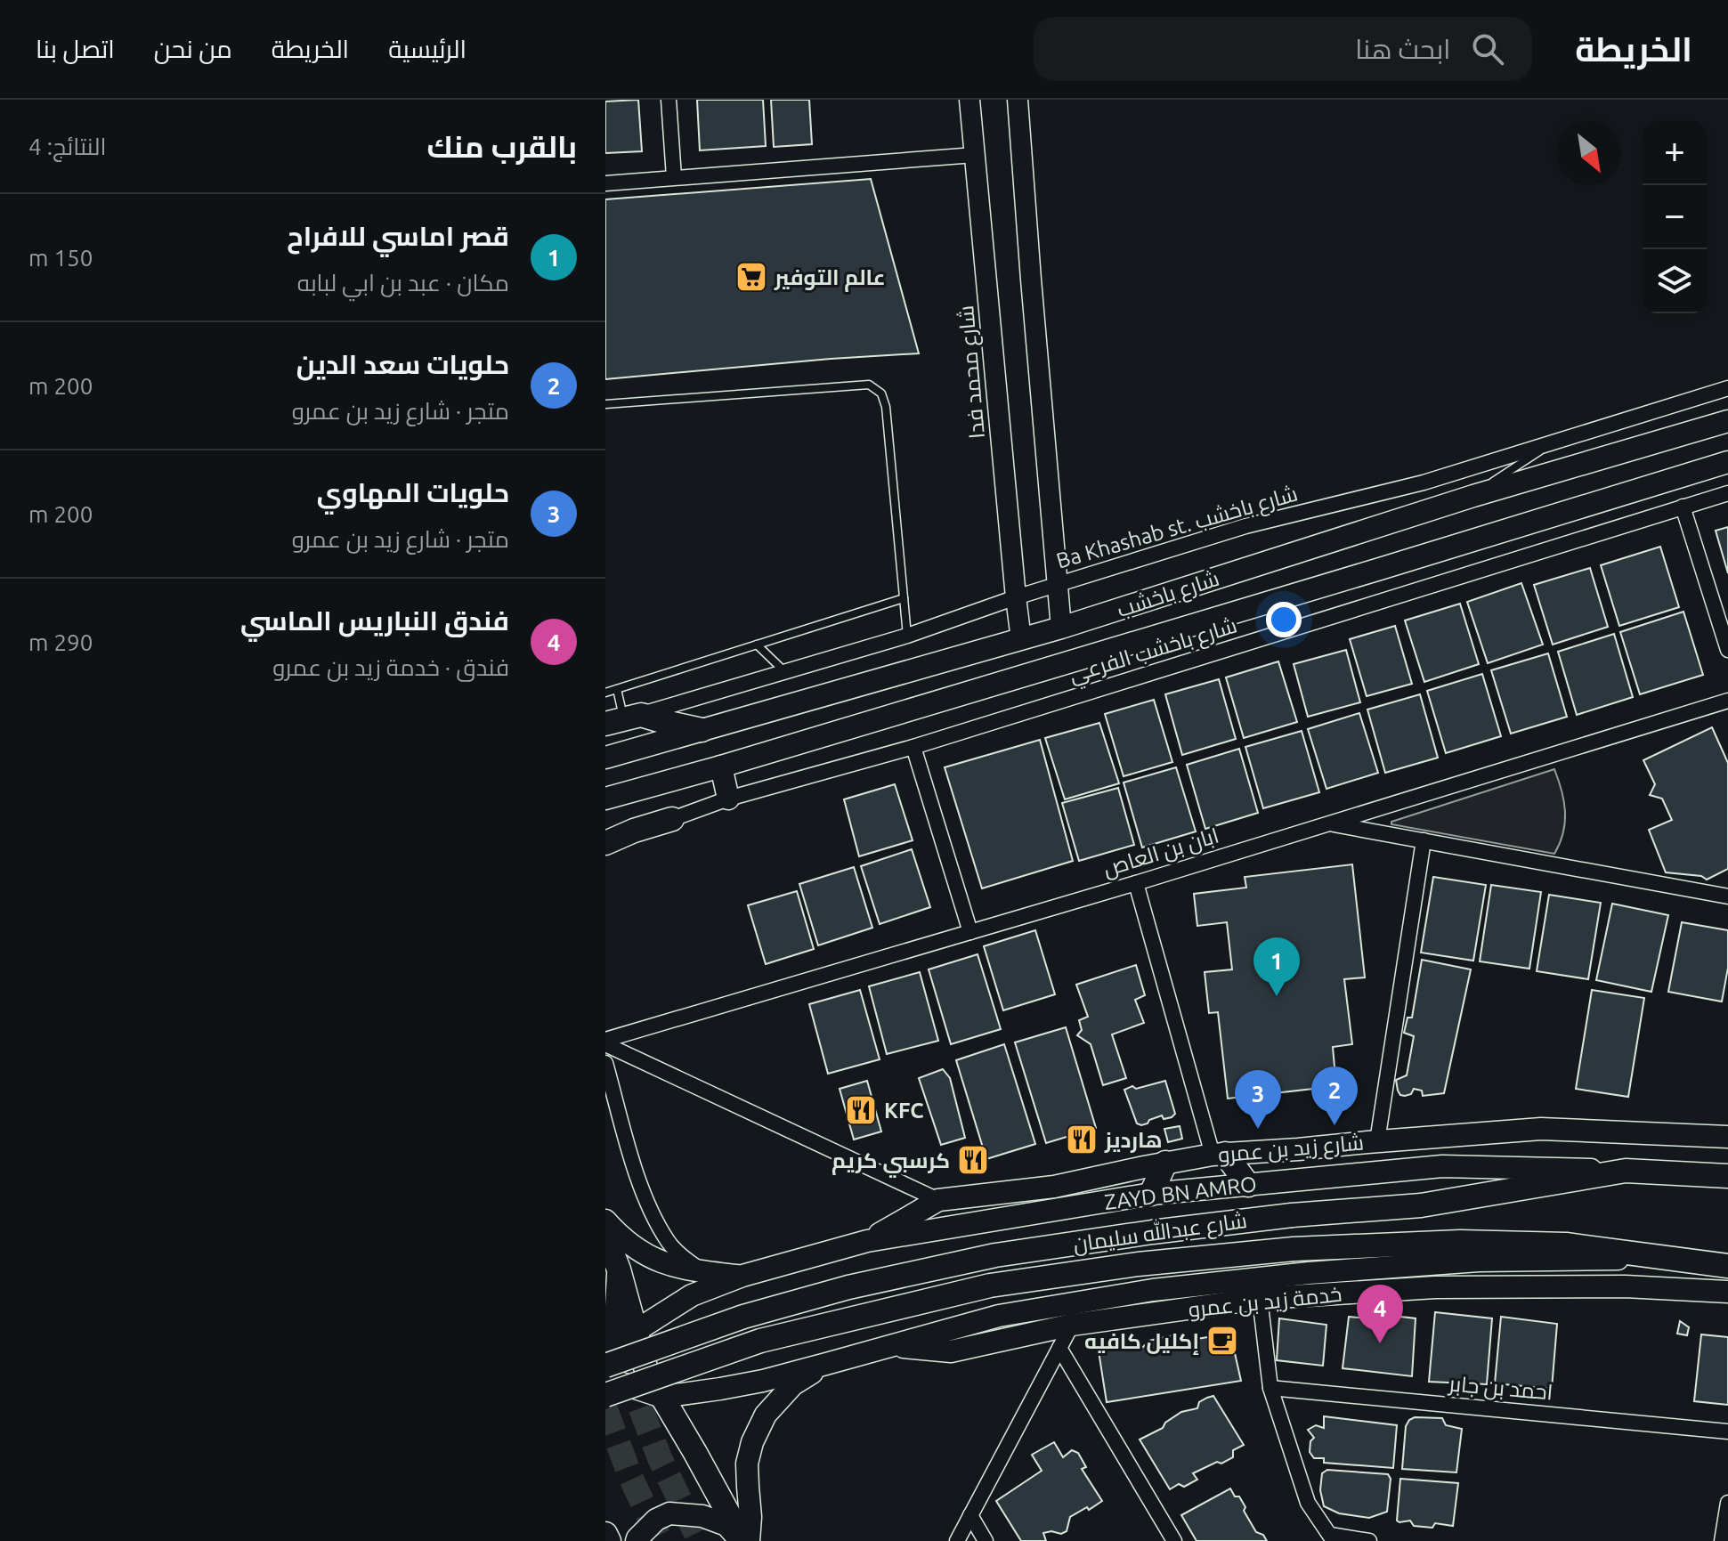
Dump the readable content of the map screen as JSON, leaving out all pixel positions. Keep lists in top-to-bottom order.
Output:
{
  "streets": {
    "main road": [
      "شارع باخشب",
      "شارع زيد بن عمرو",
      "ZAYD BN AMRO",
      "شارع عبدالله سليمان",
      "خدمة زيد بن عمرو"
    ],
    "street": [
      "شارع محمد فدا",
      "Ba Khashab st. شارع باخشب",
      "شارع باخشب الفرعي",
      "ابان بن العاص",
      "احمد بن جابر"
    ]
  },
  "crossings": [
    ["شارع محمد فدا", "Ba Khashab st. شارع باخشب"],
    ["شارع محمد فدا", "شارع باخشب"],
    ["شارع باخشب", "شارع باخشب الفرعي"],
    ["شارع زيد بن عمرو", "ZAYD BN AMRO"],
    ["ZAYD BN AMRO", "شارع عبدالله سليمان"]
  ],
  "places": {
    "supermarket": ["عالم التوفير"],
    "restaurant": ["KFC", "هارديز", "كرسبي كريم"],
    "cafe": ["إكليل كافيه"]
  },
  "north": "bottom right",
  "page": {
    "header": "الخريطة",
    "search": "ابحث هنا",
    "nav": [
      "الرئيسية",
      "الخريطة",
      "من نحن",
      "اتصل بنا"
    ],
    "heading": ["بالقرب منك", "النتائج: 4"],
    "map_buttons": ["+", "−"],
    "list": [
      {
        "mark": "1",
        "name": "قصر اماسي للافراح",
        "note": "مكان · عبد بن ابي لبابه",
        "value": "150 m"
      },
      {
        "mark": "2",
        "name": "حلويات سعد الدين",
        "note": "متجر · شارع زيد بن عمرو",
        "value": "200 m"
      },
      {
        "mark": "3",
        "name": "حلويات المهاوي",
        "note": "متجر · شارع زيد بن عمرو",
        "value": "200 m"
      },
      {
        "mark": "4",
        "name": "فندق النباريس الماسي",
        "note": "فندق · خدمة زيد بن عمرو",
        "value": "290 m"
      }
    ],
    "pins": [
      "1",
      "2",
      "3",
      "4"
    ]
  }
}
